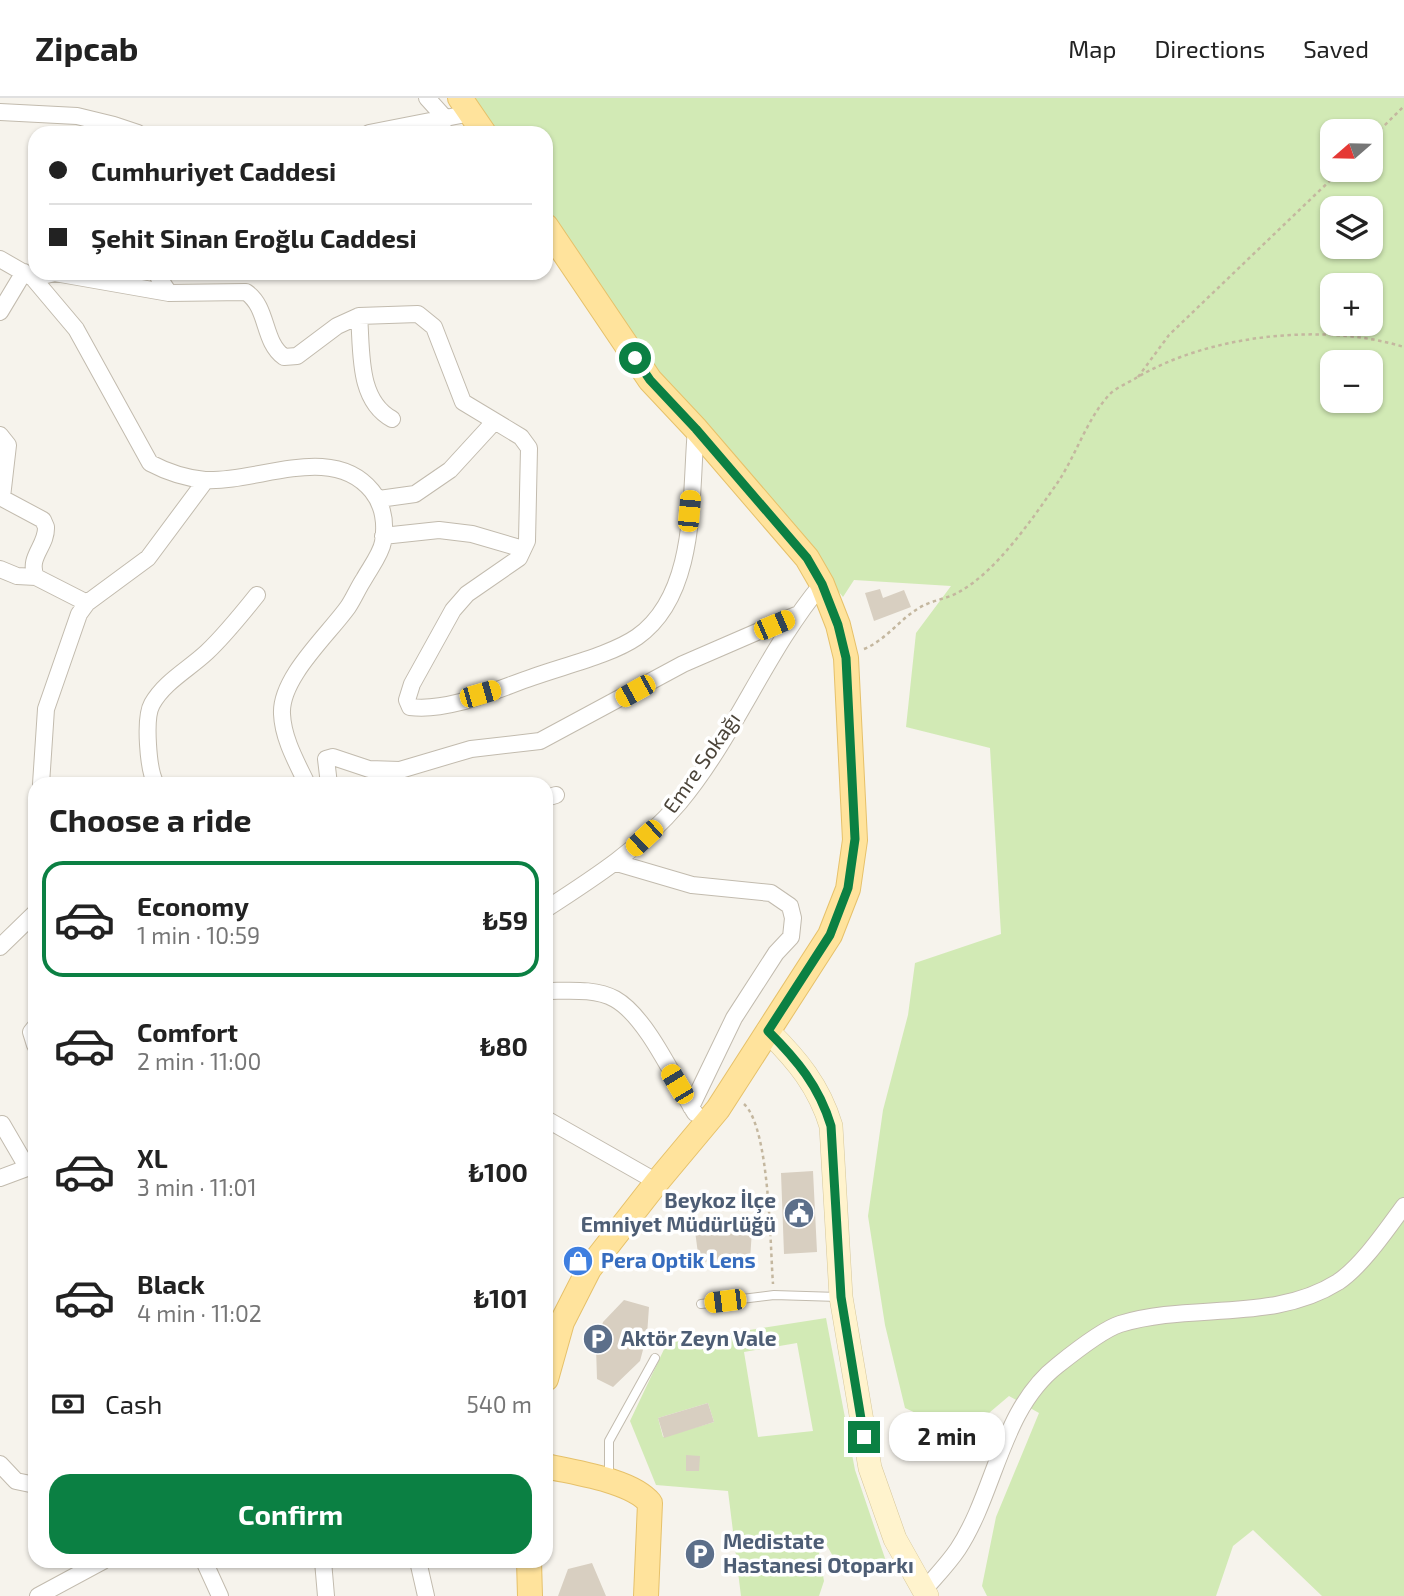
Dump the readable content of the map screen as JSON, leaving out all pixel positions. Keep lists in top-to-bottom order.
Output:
{
  "streets": {
    "street": ["Emre Sokağı"]
  },
  "places": {
    "public building": ["Beykoz İlçe Emniyet Müdürlüğü"],
    "shop": ["Pera Optik Lens"],
    "parking": ["Aktör Zeyn Vale", "Medistate Hastanesi Otoparkı"]
  },
  "north": "left",
  "page": {
    "header": "Zipcab",
    "nav": ["Map", "Directions", "Saved"],
    "map_buttons": ["+", "−"],
    "banner": ["Cumhuriyet Caddesi", "Şehit Sinan Eroğlu Caddesi"],
    "heading": "Choose a ride",
    "list": [
      {
        "name": "Economy",
        "note": "1 min · 10:59",
        "value": "₺59"
      },
      {
        "name": "Comfort",
        "note": "2 min · 11:00",
        "value": "₺80"
      },
      {
        "name": "XL",
        "note": "3 min · 11:01",
        "value": "₺100"
      },
      {
        "name": "Black",
        "note": "4 min · 11:02",
        "value": "₺101"
      }
    ],
    "pay": ["Cash", "540 m"],
    "bubble": "2 min",
    "buttons": "Confirm"
  }
}
